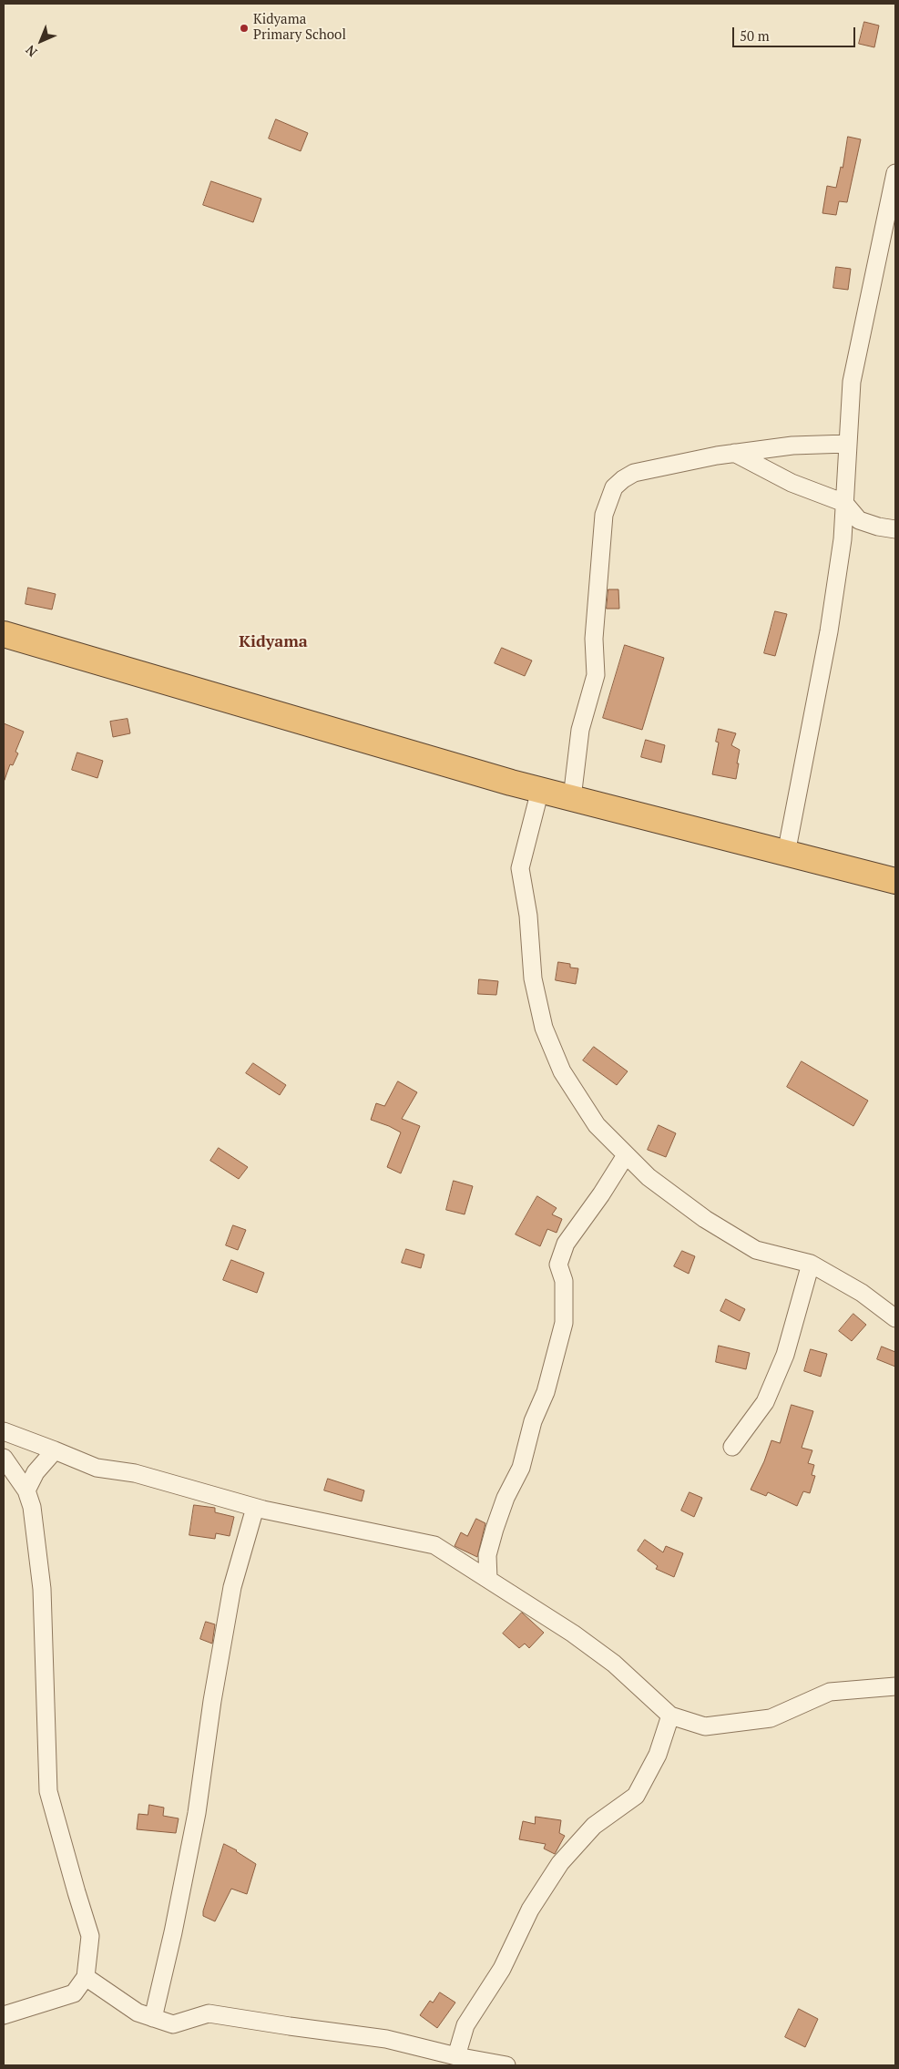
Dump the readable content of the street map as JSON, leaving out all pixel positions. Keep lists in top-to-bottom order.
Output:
{
  "districts": ["Kidyama"],
  "places": ["Kidyama Primary School"],
  "scale_bar": "50 m",
  "north": "bottom left"
}
